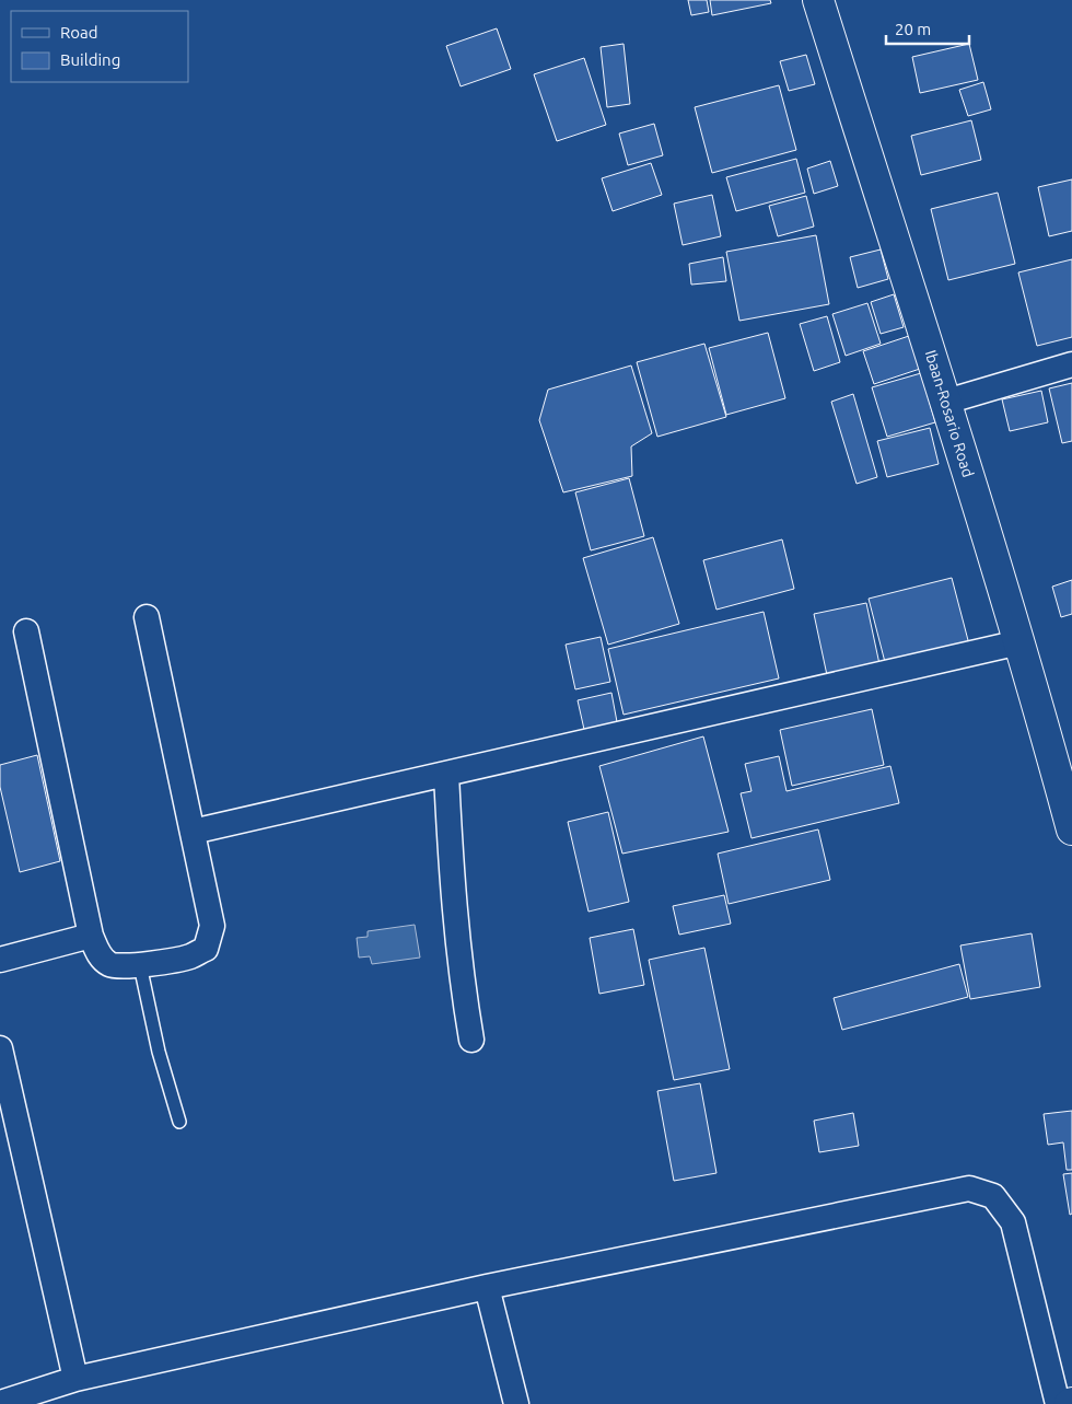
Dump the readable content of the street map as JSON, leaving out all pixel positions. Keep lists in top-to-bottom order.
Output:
{
  "streets": {
    "main road": ["Ibaan-Rosario Road"]
  },
  "legend": ["Road", "Building"],
  "scale_bar": "20 m"
}
